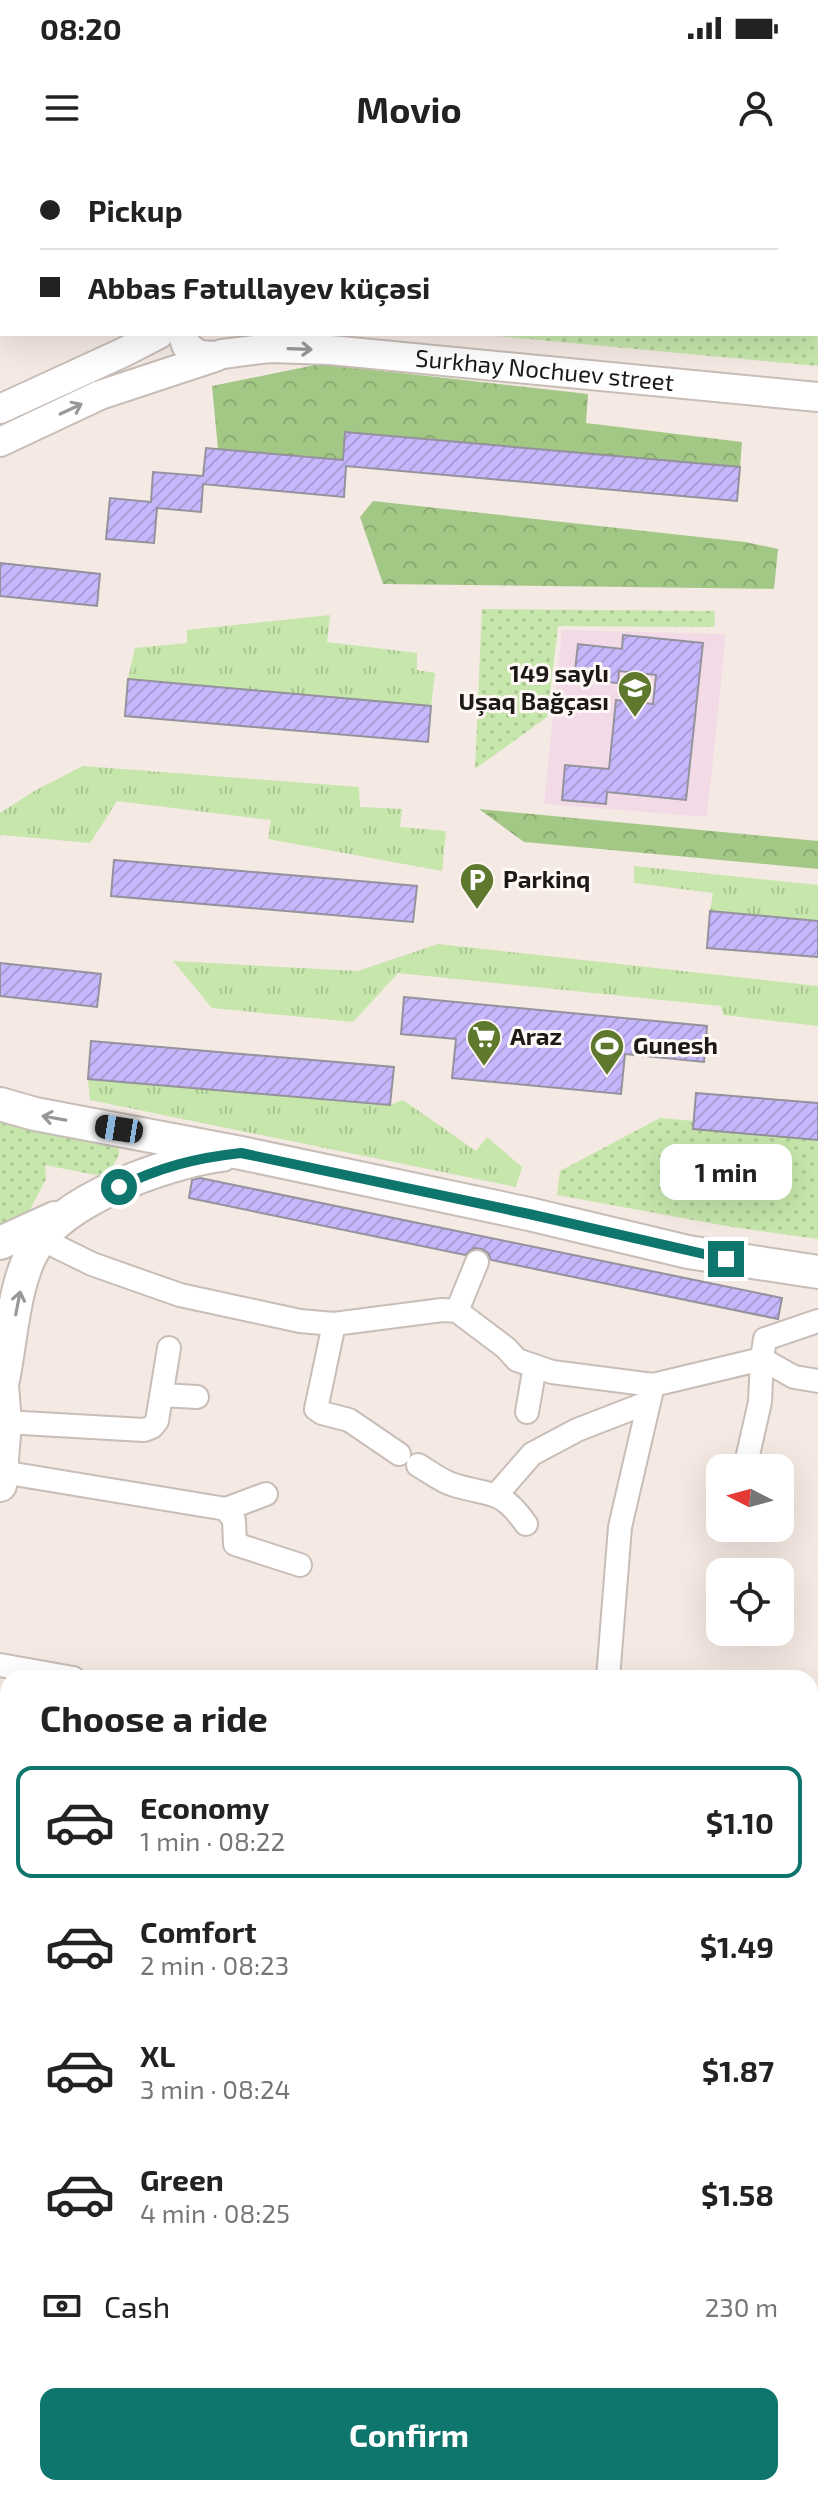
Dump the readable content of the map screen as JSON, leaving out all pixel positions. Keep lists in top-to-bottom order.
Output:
{
  "streets": {
    "street": ["Surkhay Nochuev street"]
  },
  "places": {
    "school or university": ["149 saylı Uşaq Bağçası"],
    "parking": ["Parkinq"],
    "supermarket": ["Araz"],
    "sports": ["Gunesh"]
  },
  "north": "left",
  "page": {
    "status": "08:20",
    "header": "Movio",
    "banner": ["Pickup", "Abbas Fətullayev küçəsi"],
    "bubble": "1 min",
    "heading": "Choose a ride",
    "list": [
      {
        "name": "Economy",
        "note": "1 min · 08:22",
        "value": "$1.10"
      },
      {
        "name": "Comfort",
        "note": "2 min · 08:23",
        "value": "$1.49"
      },
      {
        "name": "XL",
        "note": "3 min · 08:24",
        "value": "$1.87"
      },
      {
        "name": "Green",
        "note": "4 min · 08:25",
        "value": "$1.58"
      }
    ],
    "pay": ["Cash", "230 m"],
    "buttons": "Confirm"
  }
}
